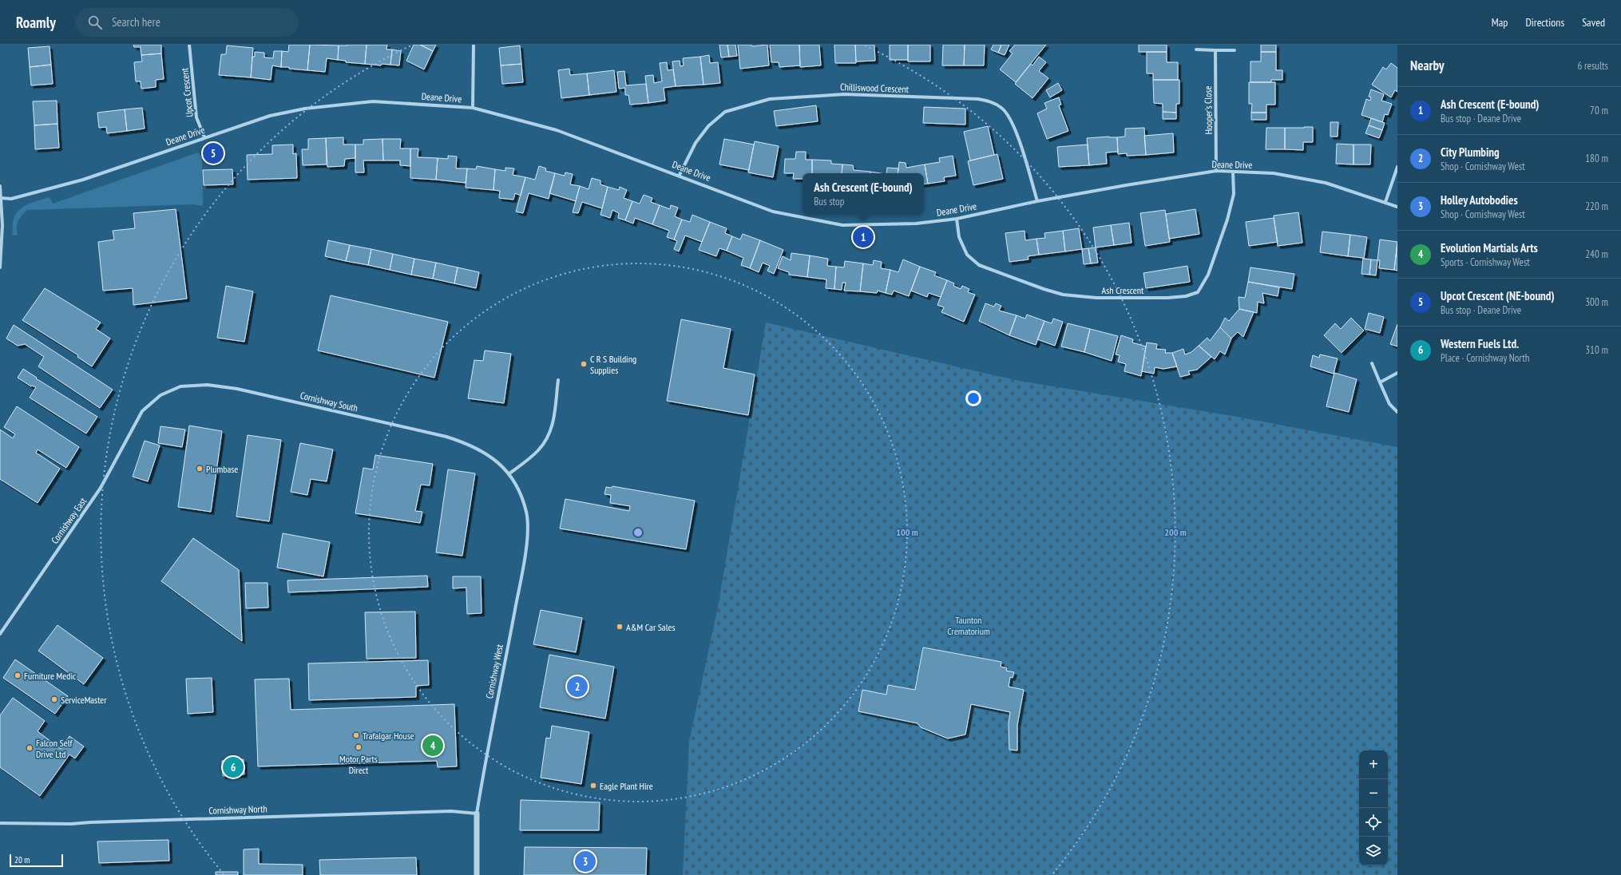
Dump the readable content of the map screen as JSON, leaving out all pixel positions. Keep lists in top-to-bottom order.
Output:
{
  "streets": {
    "street": [
      "Chilliswood Crescent",
      "Upcot Crescent",
      "Deane Drive",
      "Hooper's Close",
      "Ash Crescent",
      "Cornishway South",
      "Cornishway East",
      "Cornishway West",
      "Cornishway North"
    ]
  },
  "crossings": [
    ["Chilliswood Crescent", "Deane Drive"],
    ["Upcot Crescent", "Deane Drive"],
    ["Deane Drive", "Hooper's Close"],
    ["Deane Drive", "Ash Crescent"],
    ["Cornishway South", "Cornishway East"],
    ["Cornishway South", "Cornishway West"],
    ["Cornishway West", "Cornishway North"]
  ],
  "parks": ["Taunton Crematorium"],
  "places": [
    "C R S Building Supplies",
    "Plumbase",
    "A&M Car Sales",
    "Furniture Medic",
    "ServiceMaster",
    "Trafalgar House",
    "Motor Parts Direct",
    "Falcon Self Drive Ltd",
    "Eagle Plant Hire"
  ],
  "scale_bar": "20 m",
  "page": {
    "header": "Roamly",
    "search": "Search here",
    "nav": ["Map", "Directions", "Saved"],
    "heading": ["Nearby", "6 results"],
    "list": [
      {
        "mark": "1",
        "name": "Ash Crescent (E-bound)",
        "note": "Bus stop · Deane Drive",
        "value": "70 m"
      },
      {
        "mark": "2",
        "name": "City Plumbing",
        "note": "Shop · Cornishway West",
        "value": "180 m"
      },
      {
        "mark": "3",
        "name": "Holley Autobodies",
        "note": "Shop · Cornishway West",
        "value": "220 m"
      },
      {
        "mark": "4",
        "name": "Evolution Martials Arts",
        "note": "Sports · Cornishway West",
        "value": "240 m"
      },
      {
        "mark": "5",
        "name": "Upcot Crescent (NE-bound)",
        "note": "Bus stop · Deane Drive",
        "value": "300 m"
      },
      {
        "mark": "6",
        "name": "Western Fuels Ltd.",
        "note": "Place · Cornishway North",
        "value": "310 m"
      }
    ],
    "pins": [
      "5",
      "1",
      "2",
      "4",
      "6",
      "3"
    ],
    "popup": ["Ash Crescent (E-bound)", "Bus stop"],
    "map_buttons": ["+", "−"],
    "scale": "20 m"
  },
  "rings": ["100 m", "200 m"]
}
